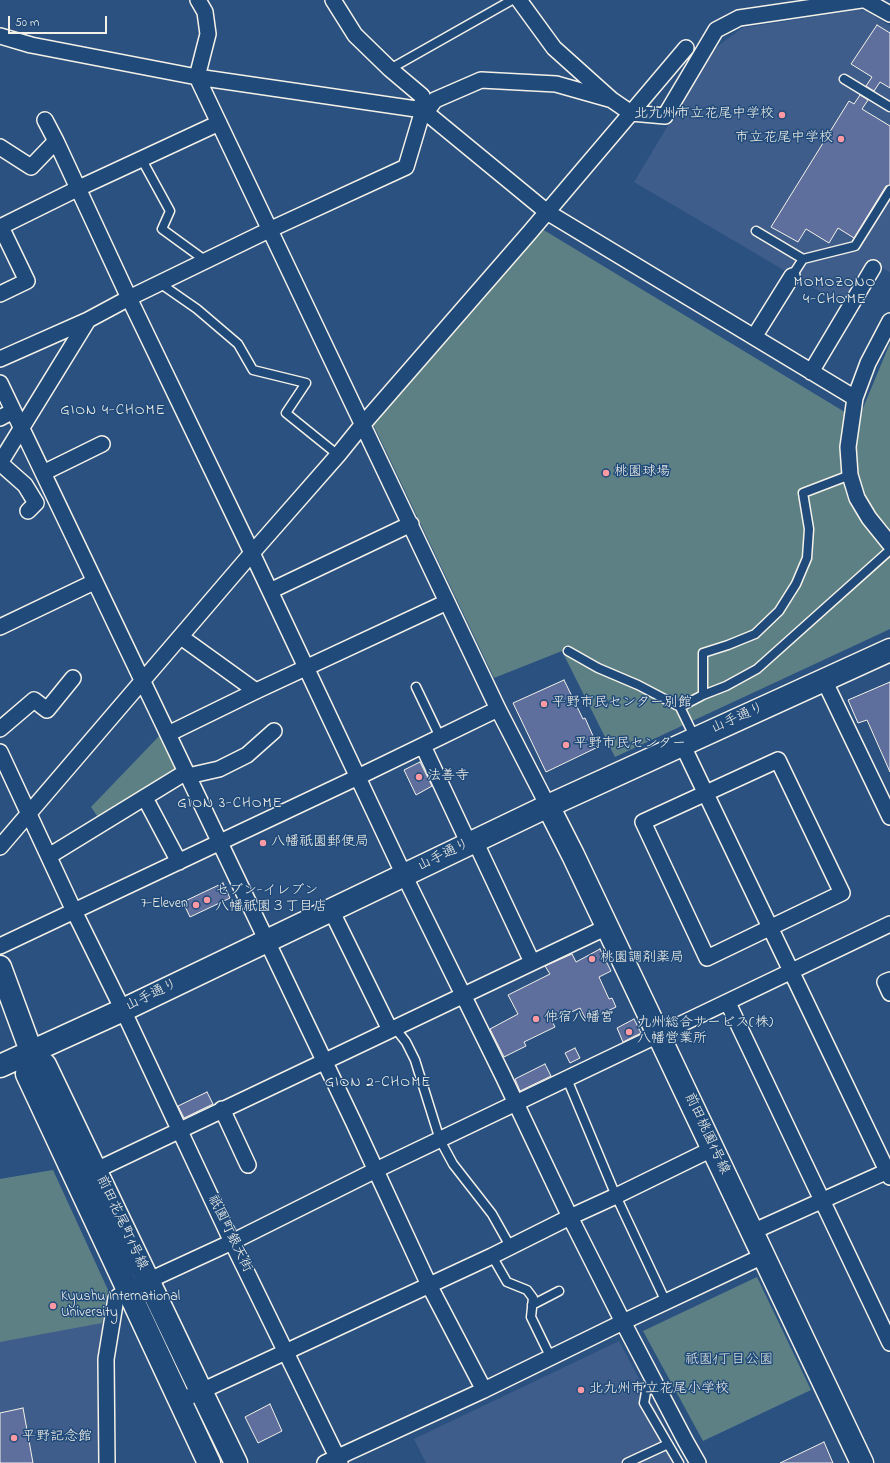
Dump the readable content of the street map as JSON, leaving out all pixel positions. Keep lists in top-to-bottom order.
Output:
{
  "streets": {
    "street": [
      "山手通り",
      "前田桃園1号線",
      "前田花尾町1号線",
      "祇園町銀天街"
    ]
  },
  "crossings": [
    ["山手通り", "前田桃園1号線"],
    ["山手通り", "前田花尾町1号線"],
    ["山手通り", "祇園町銀天街"]
  ],
  "districts": [
    "MOMOZONO 4-CHOME",
    "GION 4-CHOME",
    "GION 3-CHOME",
    "GION 2-CHOME"
  ],
  "parks": ["祇園1丁目公園"],
  "places": [
    "北九州市立花尾中学校",
    "市立花尾中学校",
    "桃園球場",
    "平野市民センター別館",
    "平野市民センター",
    "法善寺",
    "八幡祇園郵便局",
    "セブン-イレブン 八幡祇園３丁目店",
    "7-Eleven",
    "桃園調剤薬局",
    "仲宿八幡宮",
    "九州総合サービス(株) 八幡営業所",
    "Kyushu International University",
    "北九州市立花尾小学校",
    "平野記念館"
  ],
  "scale_bar": "50 m"
}
